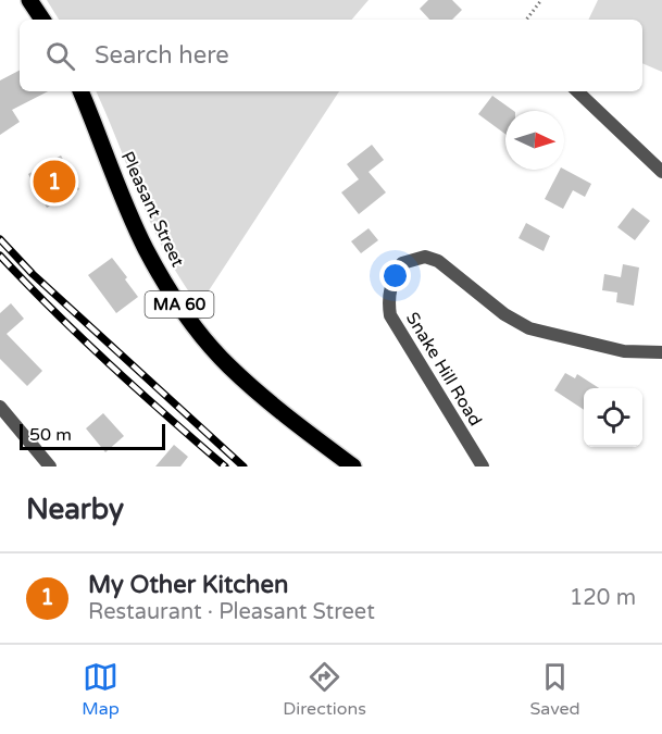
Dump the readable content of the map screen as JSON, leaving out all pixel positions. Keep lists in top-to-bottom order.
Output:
{
  "streets": {
    "main road": ["Pleasant Street", "MA 60"],
    "street": ["Snake Hill Road"]
  },
  "scale_bar": "50 m",
  "north": "right",
  "page": {
    "search": "Search here",
    "pins": "1",
    "scale": "50 m",
    "heading": "Nearby",
    "list": [
      {
        "mark": "1",
        "name": "My Other Kitchen",
        "note": "Restaurant · Pleasant Street",
        "value": "120 m"
      }
    ],
    "nav": ["Map", "Directions", "Saved"]
  }
}
